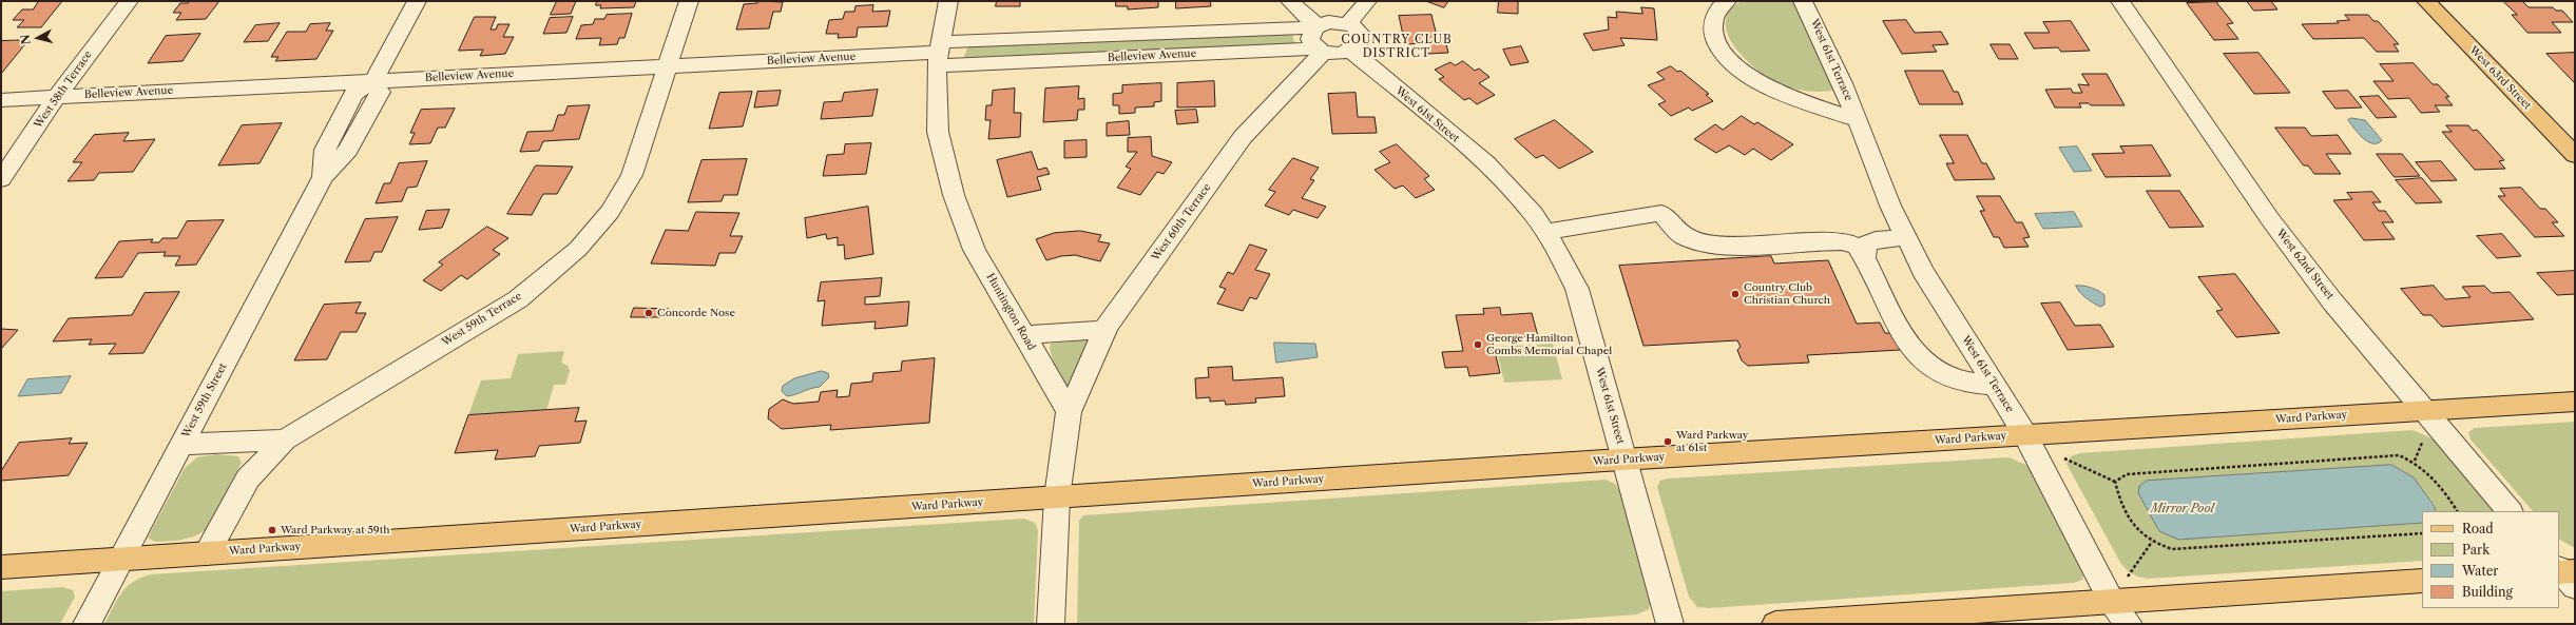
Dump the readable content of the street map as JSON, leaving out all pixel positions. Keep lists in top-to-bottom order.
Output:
{
  "streets": {
    "main road": ["West 63rd Street", "Ward Parkway"],
    "street": [
      "Belleview Avenue",
      "West 61st Terrace",
      "West 58th Terrace",
      "West 61st Street",
      "West 60th Terrace",
      "West 62nd Street",
      "Huntington Road",
      "West 59th Terrace",
      "West 59th Street"
    ]
  },
  "crossings": [
    ["Belleview Avenue", "West 58th Terrace"],
    ["Belleview Avenue", "West 61st Street"],
    ["Belleview Avenue", "West 60th Terrace"],
    ["Belleview Avenue", "Huntington Road"],
    ["Belleview Avenue", "West 59th Terrace"],
    ["Belleview Avenue", "West 59th Street"],
    ["West 61st Terrace", "Ward Parkway"],
    ["West 61st Street", "Ward Parkway"],
    ["West 60th Terrace", "Huntington Road"],
    ["West 62nd Street", "Ward Parkway"],
    ["West 59th Terrace", "Ward Parkway"],
    ["West 59th Street", "Ward Parkway"]
  ],
  "districts": ["COUNTRY CLUB DISTRICT"],
  "water": ["Mirror Pool"],
  "places": [
    "Country Club Christian Church",
    "Concorde Nose",
    "George Hamilton Combs Memorial Chapel",
    "Ward Parkway at 61st",
    "Ward Parkway at 59th"
  ],
  "legend": [
    "Road",
    "Park",
    "Water",
    "Building"
  ],
  "north": "left"
}
